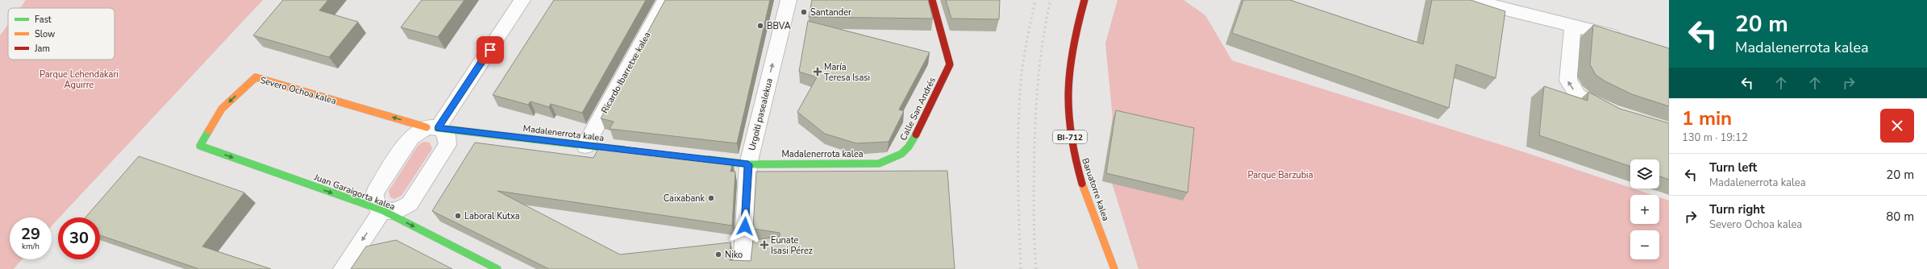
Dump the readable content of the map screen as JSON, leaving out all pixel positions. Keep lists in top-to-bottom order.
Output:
{
  "streets": {
    "street": [
      "Ricardo Ibarretxe kalea",
      "Severo Ochoa kalea",
      "Calle San Andrés",
      "Urgoiti pasealekua",
      "Madalenerrota kalea",
      "BI-712",
      "Baruatorre kalea",
      "Juan Garaigorta kalea"
    ]
  },
  "crossings": [
    ["Ricardo Ibarretxe kalea", "Madalenerrota kalea"],
    ["Severo Ochoa kalea", "Madalenerrota kalea"],
    ["Severo Ochoa kalea", "Juan Garaigorta kalea"],
    ["Calle San Andrés", "Madalenerrota kalea"],
    ["Urgoiti pasealekua", "Madalenerrota kalea"]
  ],
  "one_way": ["Severo Ochoa kalea", "Urgoiti pasealekua", "Juan Garaigorta kalea"],
  "parks": ["Parque Lehendakari Aguirre", "Parque Barzubia"],
  "places": {
    "other": [
      "Santander",
      "BBVA",
      "Caixabank",
      "Laboral Kutxa",
      "Niko"
    ],
    "health": ["María Teresa Isasi", "Eunate Isasi Pérez"]
  },
  "legend": ["Fast", "Slow", "Jam"],
  "page": {
    "turn": ["20 m", "Madalenerrota kalea"],
    "heading": ["1 min", "130 m · 19:12"],
    "list": [
      {
        "name": "Turn left",
        "note": "Madalenerrota kalea",
        "value": "20 m"
      },
      {
        "name": "Turn right",
        "note": "Severo Ochoa kalea",
        "value": "80 m"
      }
    ],
    "map_buttons": ["+", "−"],
    "speed": "29 km/h",
    "limit": "30"
  }
}
